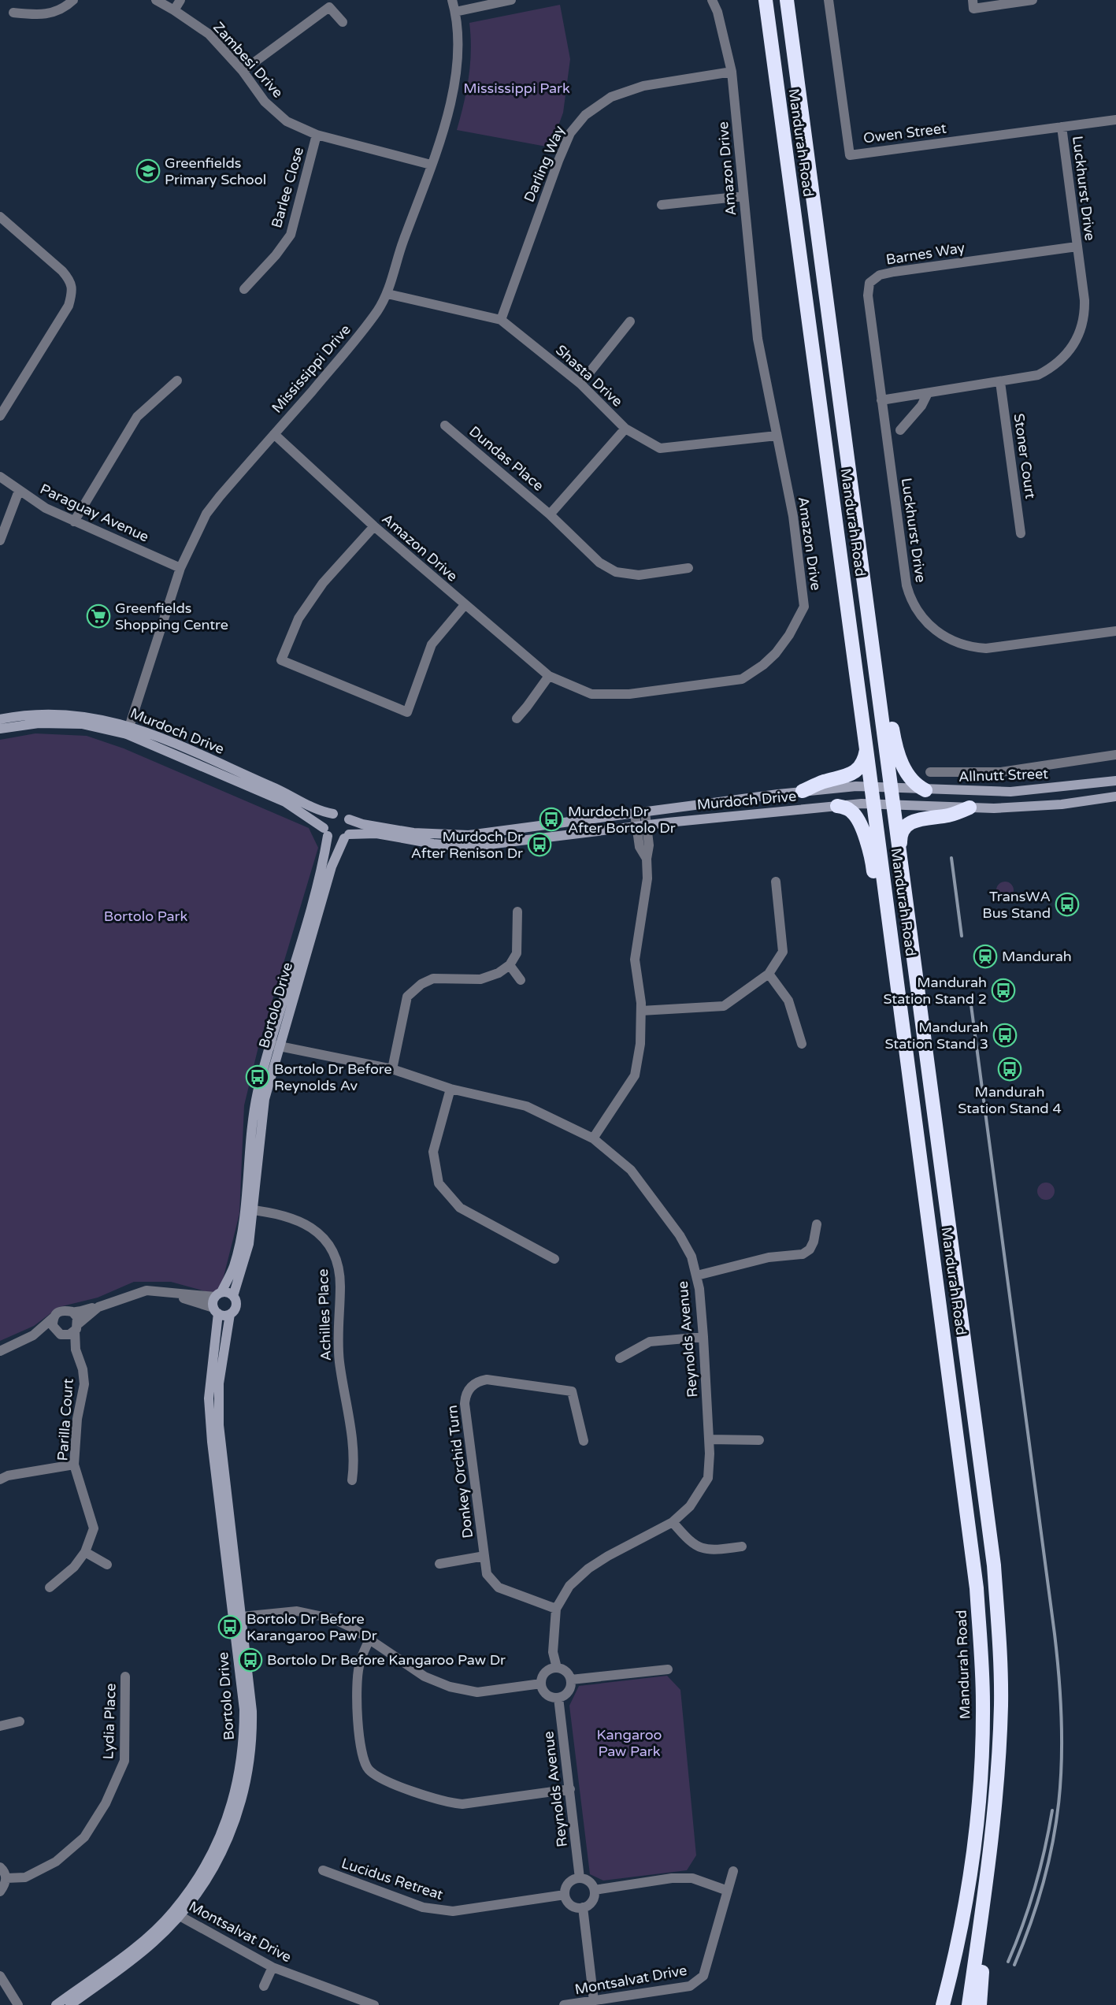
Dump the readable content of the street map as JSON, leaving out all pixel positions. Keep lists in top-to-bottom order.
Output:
{
  "streets": {
    "highway": ["Mandurah Road"],
    "main road": ["Murdoch Drive", "Allnutt Street", "Bortolo Drive"],
    "street": [
      "Zambesi Drive",
      "Owen Street",
      "Darling Way",
      "Amazon Drive",
      "Barlee Close",
      "Luckhurst Drive",
      "Barnes Way",
      "Mississippi Drive",
      "Shasta Drive",
      "Stoner Court",
      "Dundas Place",
      "Paraguay Avenue",
      "Achilles Place",
      "Reynolds Avenue",
      "Parilla Court",
      "Donkey Orchid Turn",
      "Lydia Place",
      "Lucidus Retreat",
      "Montsalvat Drive"
    ]
  },
  "crossings": [
    ["Zambesi Drive", "Barlee Close"],
    ["Zambesi Drive", "Mississippi Drive"],
    ["Owen Street", "Luckhurst Drive"],
    ["Mandurah Road", "Murdoch Drive"],
    ["Mandurah Road", "Allnutt Street"],
    ["Darling Way", "Amazon Drive"],
    ["Darling Way", "Shasta Drive"],
    ["Amazon Drive", "Mississippi Drive"],
    ["Amazon Drive", "Shasta Drive"],
    ["Luckhurst Drive", "Barnes Way"],
    ["Luckhurst Drive", "Stoner Court"],
    ["Mississippi Drive", "Shasta Drive"],
    ["Mississippi Drive", "Paraguay Avenue"],
    ["Mississippi Drive", "Murdoch Drive"],
    ["Murdoch Drive", "Allnutt Street"],
    ["Murdoch Drive", "Bortolo Drive"],
    ["Bortolo Drive", "Achilles Place"],
    ["Bortolo Drive", "Reynolds Avenue"],
    ["Bortolo Drive", "Montsalvat Drive"],
    ["Reynolds Avenue", "Donkey Orchid Turn"],
    ["Reynolds Avenue", "Lucidus Retreat"]
  ],
  "parks": ["Mississippi Park", "Bortolo Park", "Kangaroo Paw Park"],
  "places": {
    "school or university": ["Greenfields Primary School"],
    "supermarket": ["Greenfields Shopping Centre"],
    "bus stop": [
      "Murdoch Dr After Bortolo Dr",
      "Murdoch Dr After Renison Dr",
      "TransWA Bus Stand",
      "Mandurah Station Stand 2",
      "Mandurah Station Stand 3",
      "Mandurah Station Stand 4",
      "Bortolo Dr Before Reynolds Av",
      "Bortolo Dr Before Karangaroo Paw Dr",
      "Bortolo Dr Before Kangaroo Paw Dr"
    ],
    "station": ["Mandurah"]
  }
}
